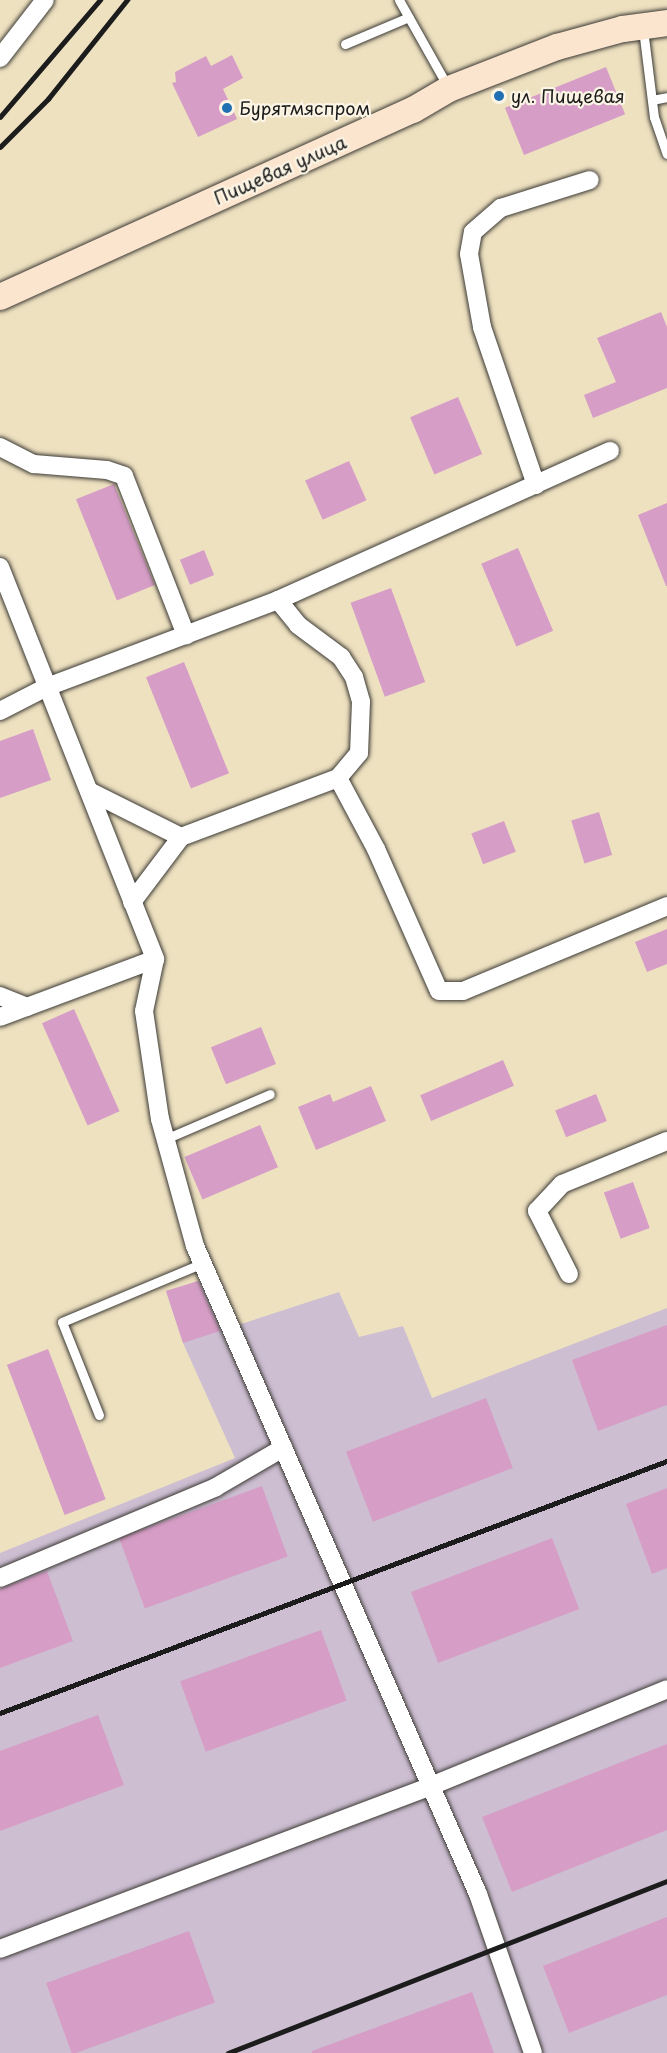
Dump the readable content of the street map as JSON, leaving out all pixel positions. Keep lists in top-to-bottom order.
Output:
{
  "streets": {
    "main road": ["Пищевая улица"]
  },
  "places": ["ул. Пищевая", "Бурятмяспром"]
}
